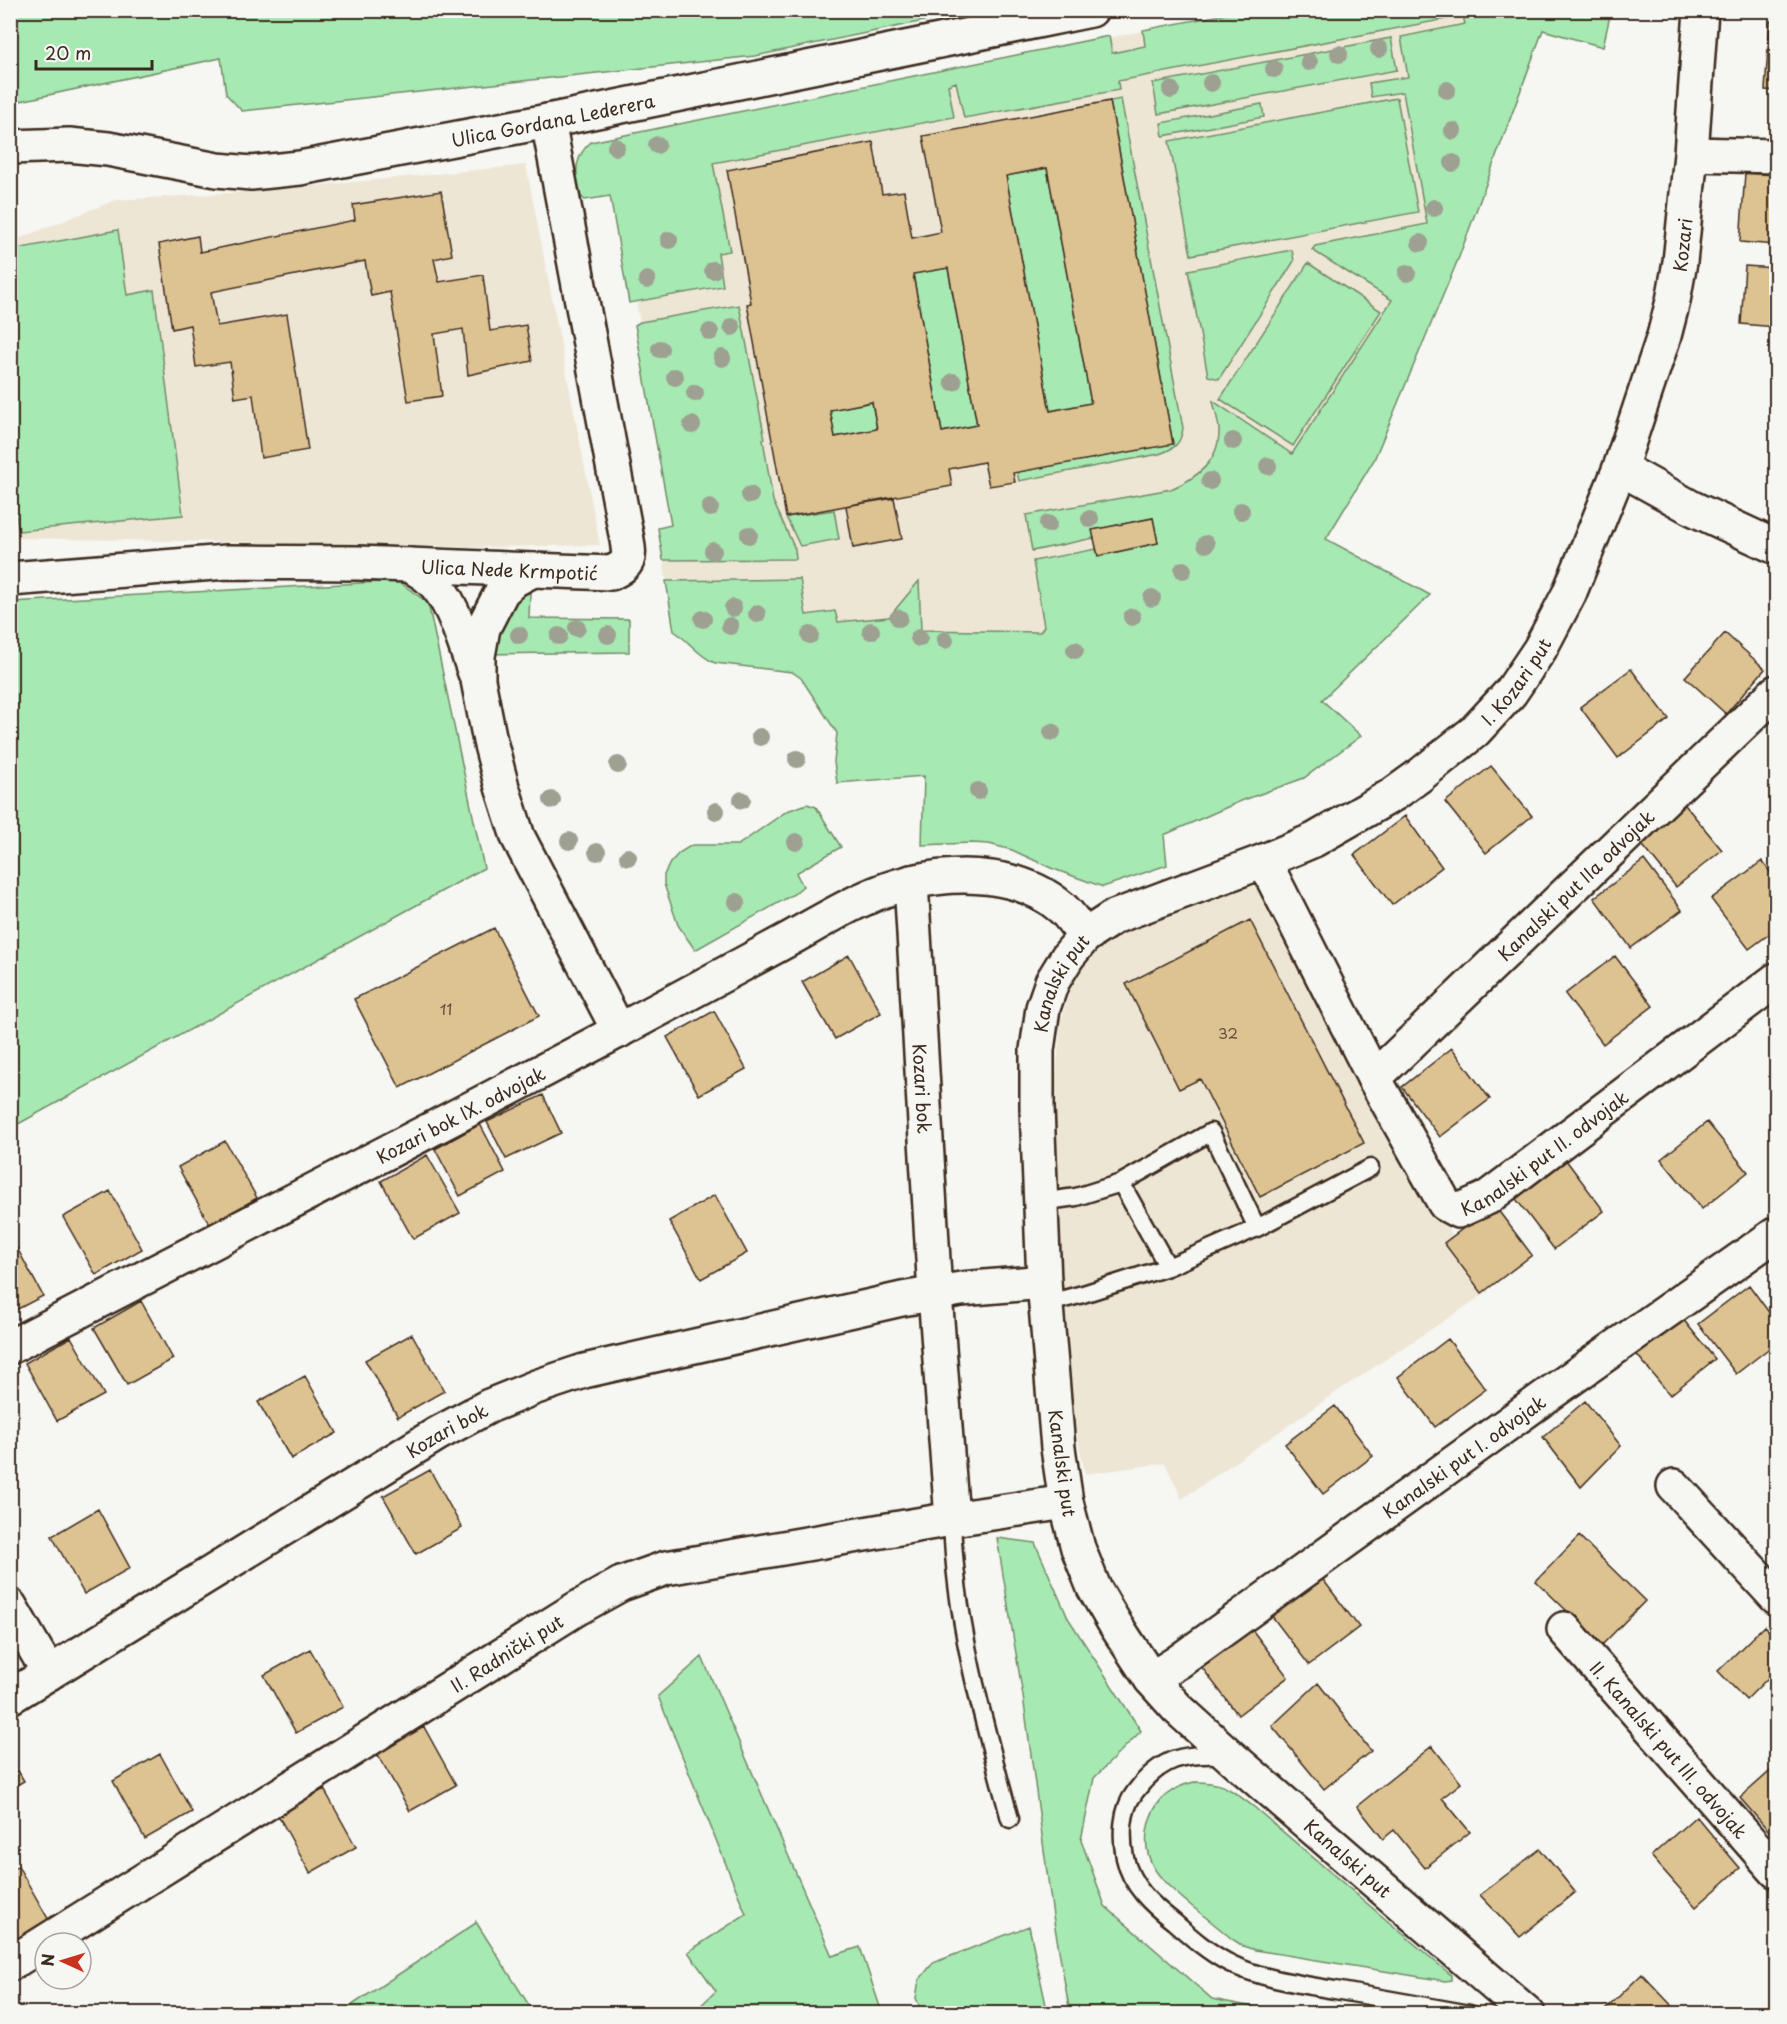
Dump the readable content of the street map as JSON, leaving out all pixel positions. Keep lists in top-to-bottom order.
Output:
{
  "streets": {
    "street": [
      "Ulica Gordana Lederera",
      "Kozari",
      "Ulica Nede Krmpotić",
      "I. Kozari put",
      "Kanalski put IIa odvojak",
      "Kanalski put",
      "Kozari bok",
      "Kozari bok IX. odvojak",
      "Kanalski put II. odvojak",
      "Kanalski put I. odvojak",
      "II. Radnički put",
      "II. Kanalski put III. odvojak"
    ]
  },
  "crossings": [
    ["Ulica Gordana Lederera", "Ulica Nede Krmpotić"],
    ["Kozari", "I. Kozari put"],
    ["I. Kozari put", "Kanalski put"],
    ["I. Kozari put", "Kanalski put II. odvojak"],
    ["Kanalski put IIa odvojak", "Kanalski put II. odvojak"],
    ["Kanalski put", "Kozari bok"],
    ["Kanalski put", "Kozari bok IX. odvojak"],
    ["Kanalski put", "Kanalski put I. odvojak"],
    ["Kanalski put", "II. Radnički put"],
    ["Kozari bok", "Kozari bok IX. odvojak"],
    ["Kozari bok", "II. Radnički put"]
  ],
  "house_numbers": ["11", "32"],
  "scale_bar": "20 m",
  "north": "left"
}
